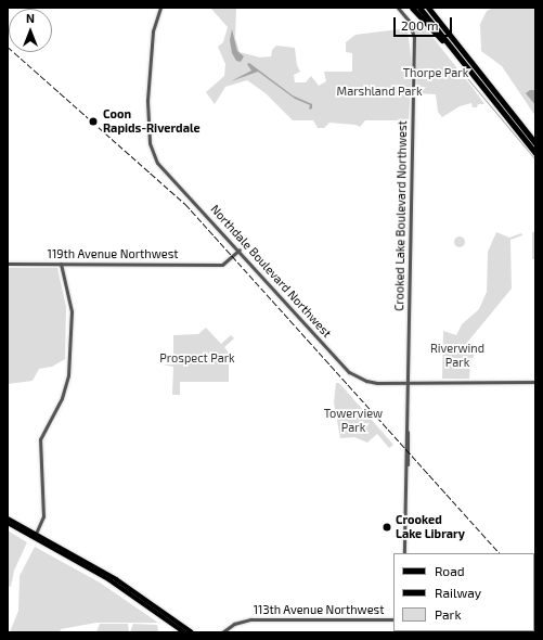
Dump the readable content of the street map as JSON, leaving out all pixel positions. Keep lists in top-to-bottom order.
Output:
{
  "streets": {
    "street": [
      "Crooked Lake Boulevard Northwest",
      "119th Avenue Northwest",
      "Northdale Boulevard Northwest",
      "113th Avenue Northwest"
    ]
  },
  "crossings": [
    ["Crooked Lake Boulevard Northwest", "Northdale Boulevard Northwest"],
    ["119th Avenue Northwest", "Northdale Boulevard Northwest"]
  ],
  "parks": [
    "Thorpe Park",
    "Marshland Park",
    "Riverwind Park",
    "Prospect Park",
    "Towerview Park"
  ],
  "places": ["Coon Rapids-Riverdale", "Crooked Lake Library"],
  "legend": ["Road", "Railway", "Park"],
  "scale_bar": "200 m",
  "north": "top"
}
